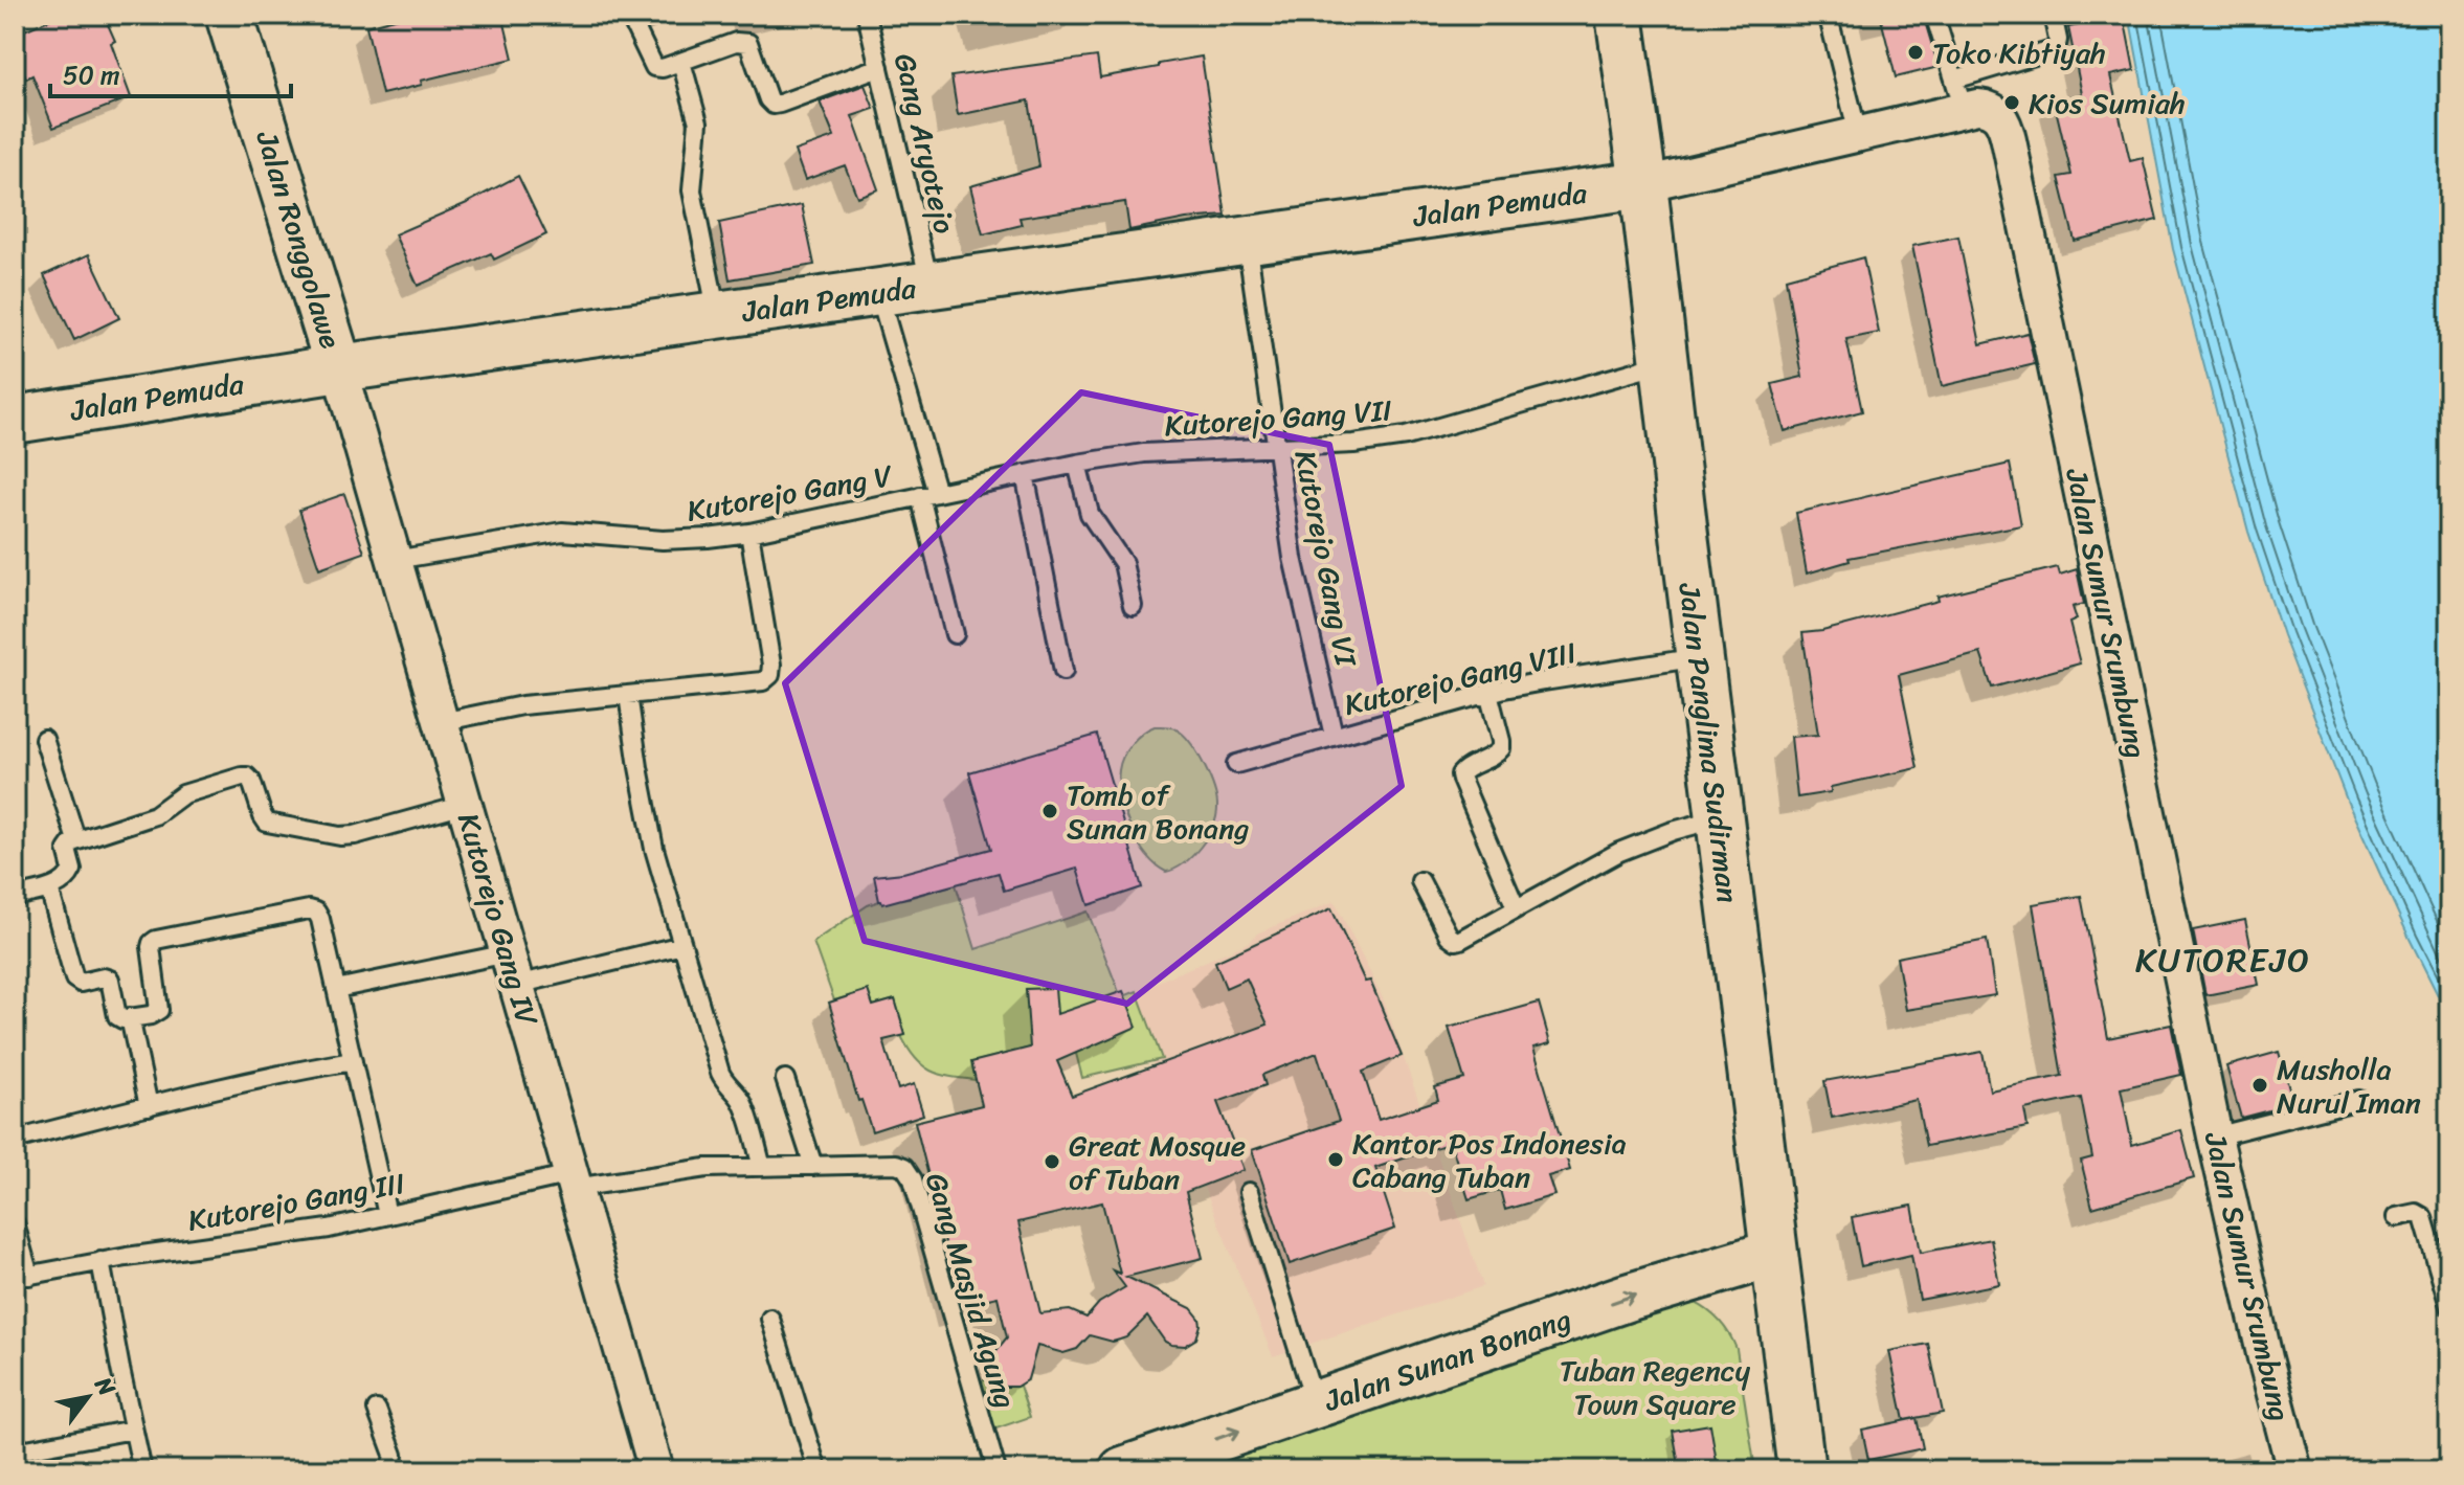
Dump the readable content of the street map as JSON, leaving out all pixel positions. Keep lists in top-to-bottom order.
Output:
{
  "streets": {
    "main road": [
      "Jalan Pemuda",
      "Jalan Ronggolawe",
      "Jalan Panglima Sudirman",
      "Jalan Sunan Bonang"
    ],
    "street": ["Jalan Sumur Srumbung", "Kutorejo Gang IV"],
    "lane": [
      "Gang Aryotejo",
      "Kutorejo Gang VII",
      "Kutorejo Gang V",
      "Kutorejo Gang VI",
      "Kutorejo Gang VIII",
      "Kutorejo Gang III",
      "Gang Masjid Agung"
    ]
  },
  "crossings": [
    ["Gang Aryotejo", "Jalan Pemuda"],
    ["Jalan Pemuda", "Jalan Ronggolawe"],
    ["Jalan Pemuda", "Kutorejo Gang V"],
    ["Jalan Pemuda", "Kutorejo Gang VI"],
    ["Jalan Pemuda", "Jalan Sumur Srumbung"],
    ["Jalan Pemuda", "Jalan Panglima Sudirman"],
    ["Jalan Pemuda", "Kutorejo Gang IV"],
    ["Jalan Ronggolawe", "Kutorejo Gang IV"],
    ["Kutorejo Gang VII", "Kutorejo Gang V"],
    ["Kutorejo Gang VII", "Kutorejo Gang VI"],
    ["Kutorejo Gang VII", "Jalan Panglima Sudirman"],
    ["Kutorejo Gang V", "Kutorejo Gang IV"],
    ["Kutorejo Gang VI", "Kutorejo Gang VIII"],
    ["Jalan Sumur Srumbung", "Jalan Panglima Sudirman"],
    ["Kutorejo Gang VIII", "Jalan Panglima Sudirman"],
    ["Jalan Panglima Sudirman", "Jalan Sunan Bonang"],
    ["Kutorejo Gang IV", "Kutorejo Gang III"],
    ["Kutorejo Gang III", "Gang Masjid Agung"]
  ],
  "one_way": ["Jalan Sunan Bonang"],
  "districts": ["KUTOREJO"],
  "parks": ["Tuban Regency Town Square"],
  "places": [
    "Toko Kibtiyah",
    "Kios Sumiah",
    "Tomb of Sunan Bonang",
    "Musholla Nurul Iman",
    "Kantor Pos Indonesia Cabang Tuban",
    "Great Mosque of Tuban"
  ],
  "scale_bar": "50 m",
  "north": "top right"
}
